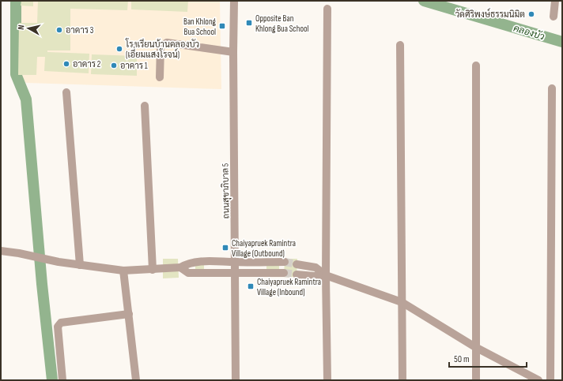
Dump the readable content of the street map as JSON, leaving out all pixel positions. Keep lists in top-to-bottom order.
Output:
{
  "streets": {
    "street": ["ถนนสุขาภิบาล 5"]
  },
  "water": ["คลองบัว"],
  "places": {
    "other": [
      "วัดศิริพงษ์ธรรมนิมิต",
      "อาคาร 3",
      "โรงเรียนบ้านคลองบัว (เอี่ยมแสงโรจน์)",
      "อาคาร 2",
      "อาคาร 1"
    ],
    "transit": [
      "Opposite Ban Khlong Bua School",
      "Ban Khlong Bua School",
      "Chaiyapruek Ramintra Village (Outbound)",
      "Chaiyapruek Ramintra Village (Inbound)"
    ]
  },
  "scale_bar": "50 m",
  "north": "left"
}
